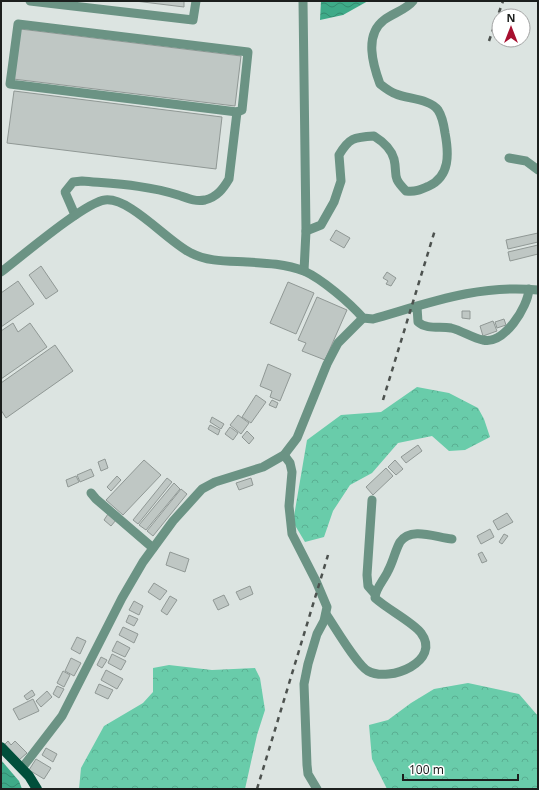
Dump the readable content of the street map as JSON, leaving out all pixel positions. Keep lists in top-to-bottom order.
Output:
{
  "scale_bar": "100 m",
  "north": "top"
}
